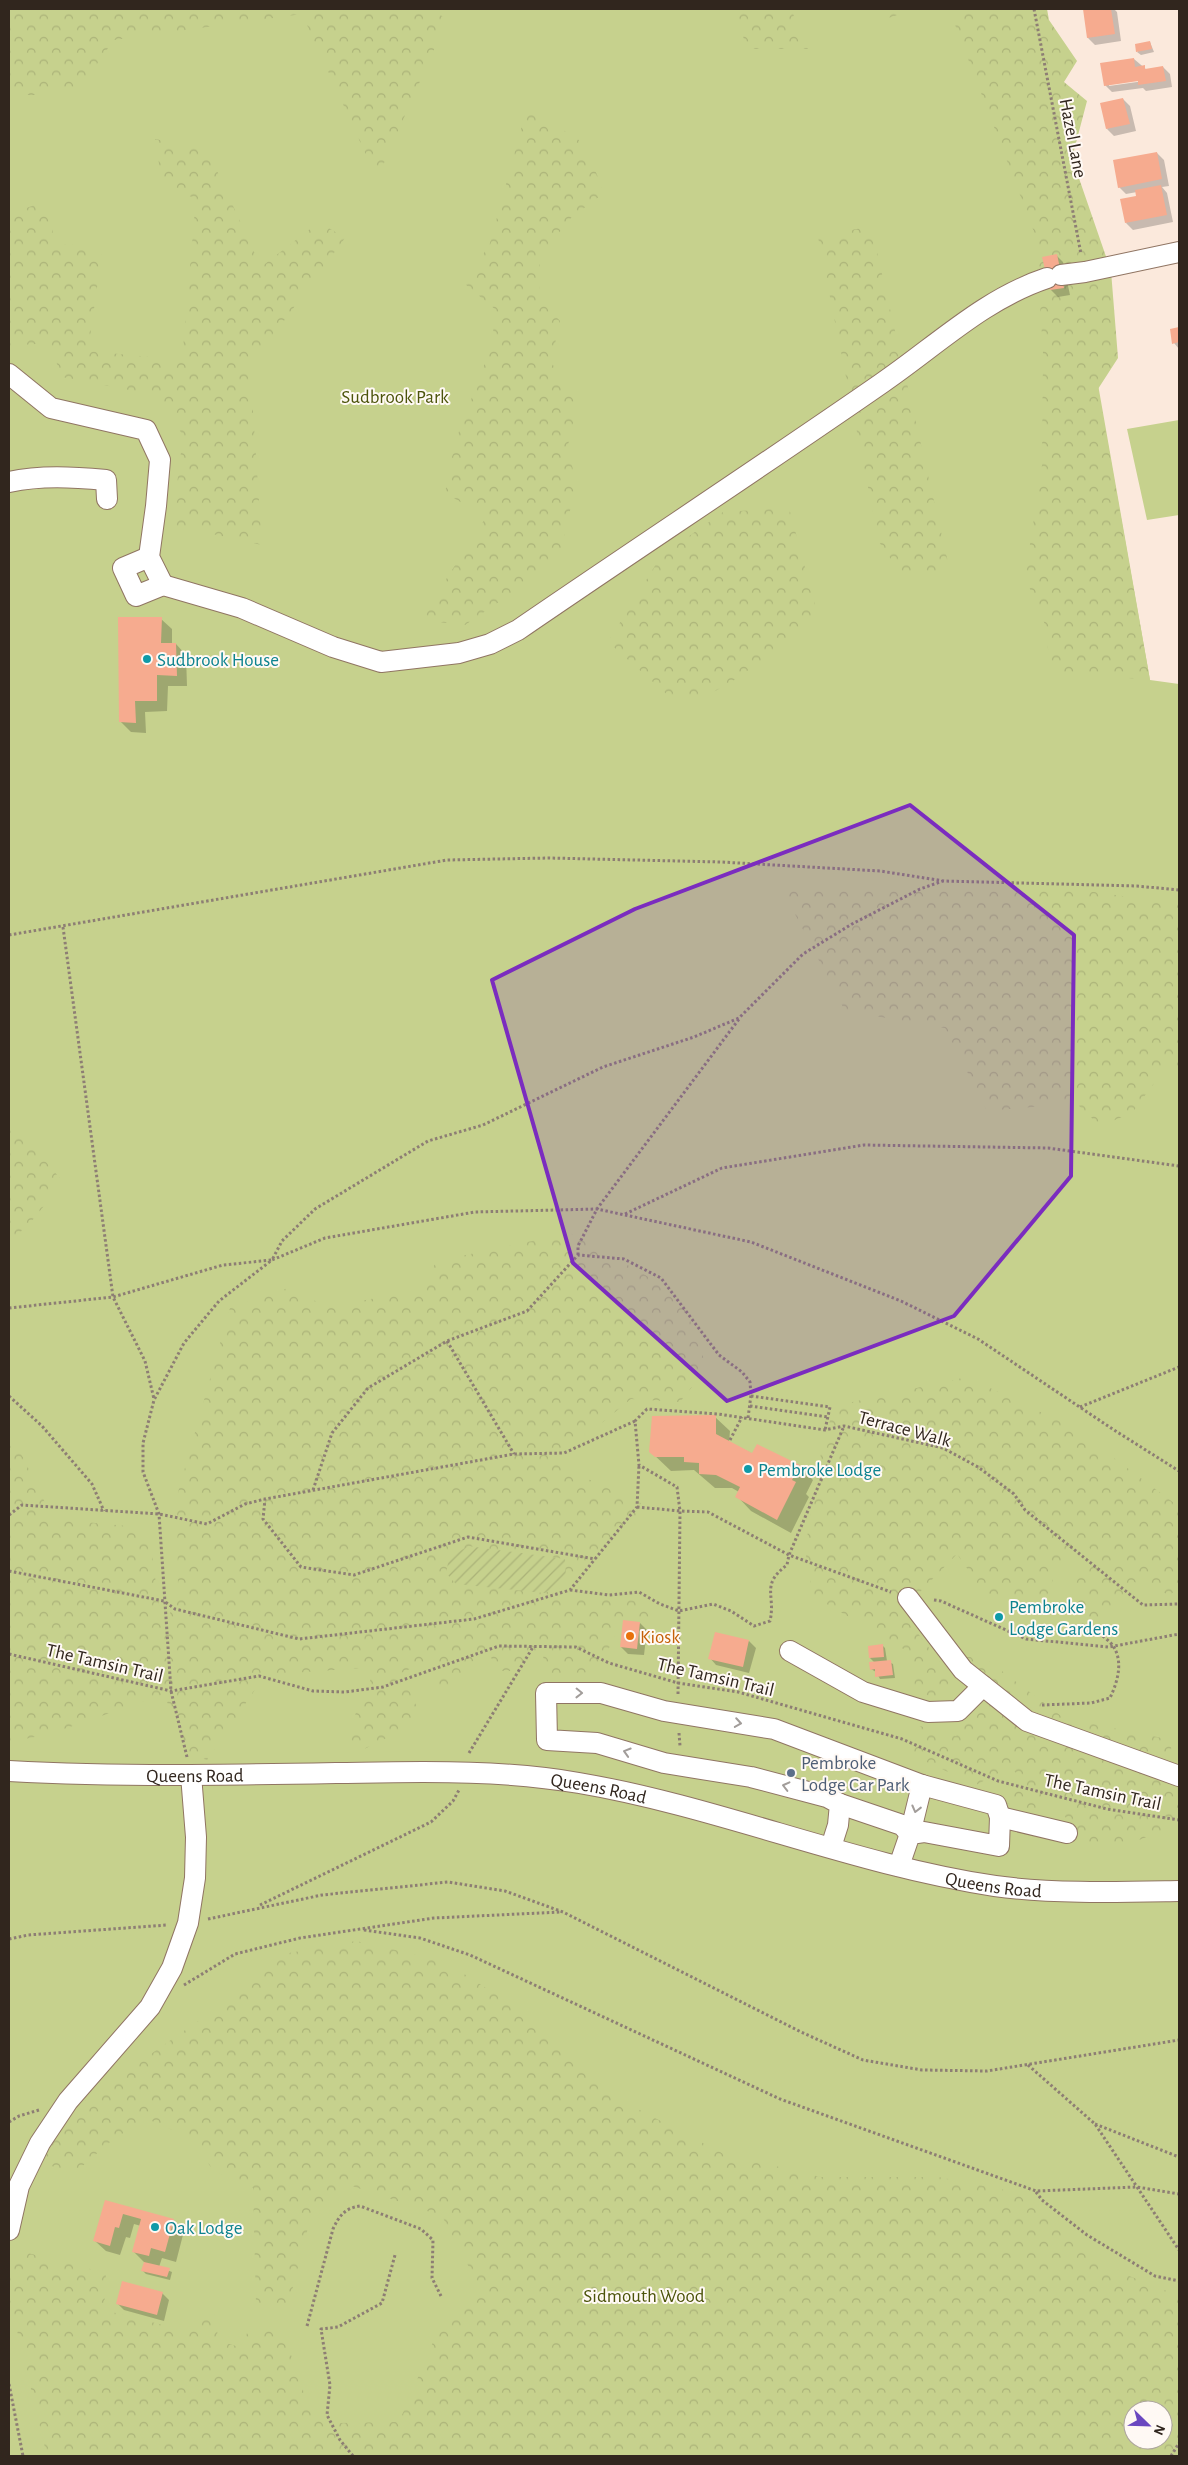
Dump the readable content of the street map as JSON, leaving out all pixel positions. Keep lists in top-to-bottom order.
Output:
{
  "streets": {
    "street": ["Queens Road"],
    "path": ["Hazel Lane", "Terrace Walk", "The Tamsin Trail"]
  },
  "parks": ["Sudbrook Park", "Sidmouth Wood"],
  "places": [
    "Sudbrook House",
    "Pembroke Lodge",
    "Pembroke Lodge Gardens",
    "Kiosk",
    "Pembroke Lodge Car Park",
    "Oak Lodge"
  ],
  "north": "bottom right"
}
